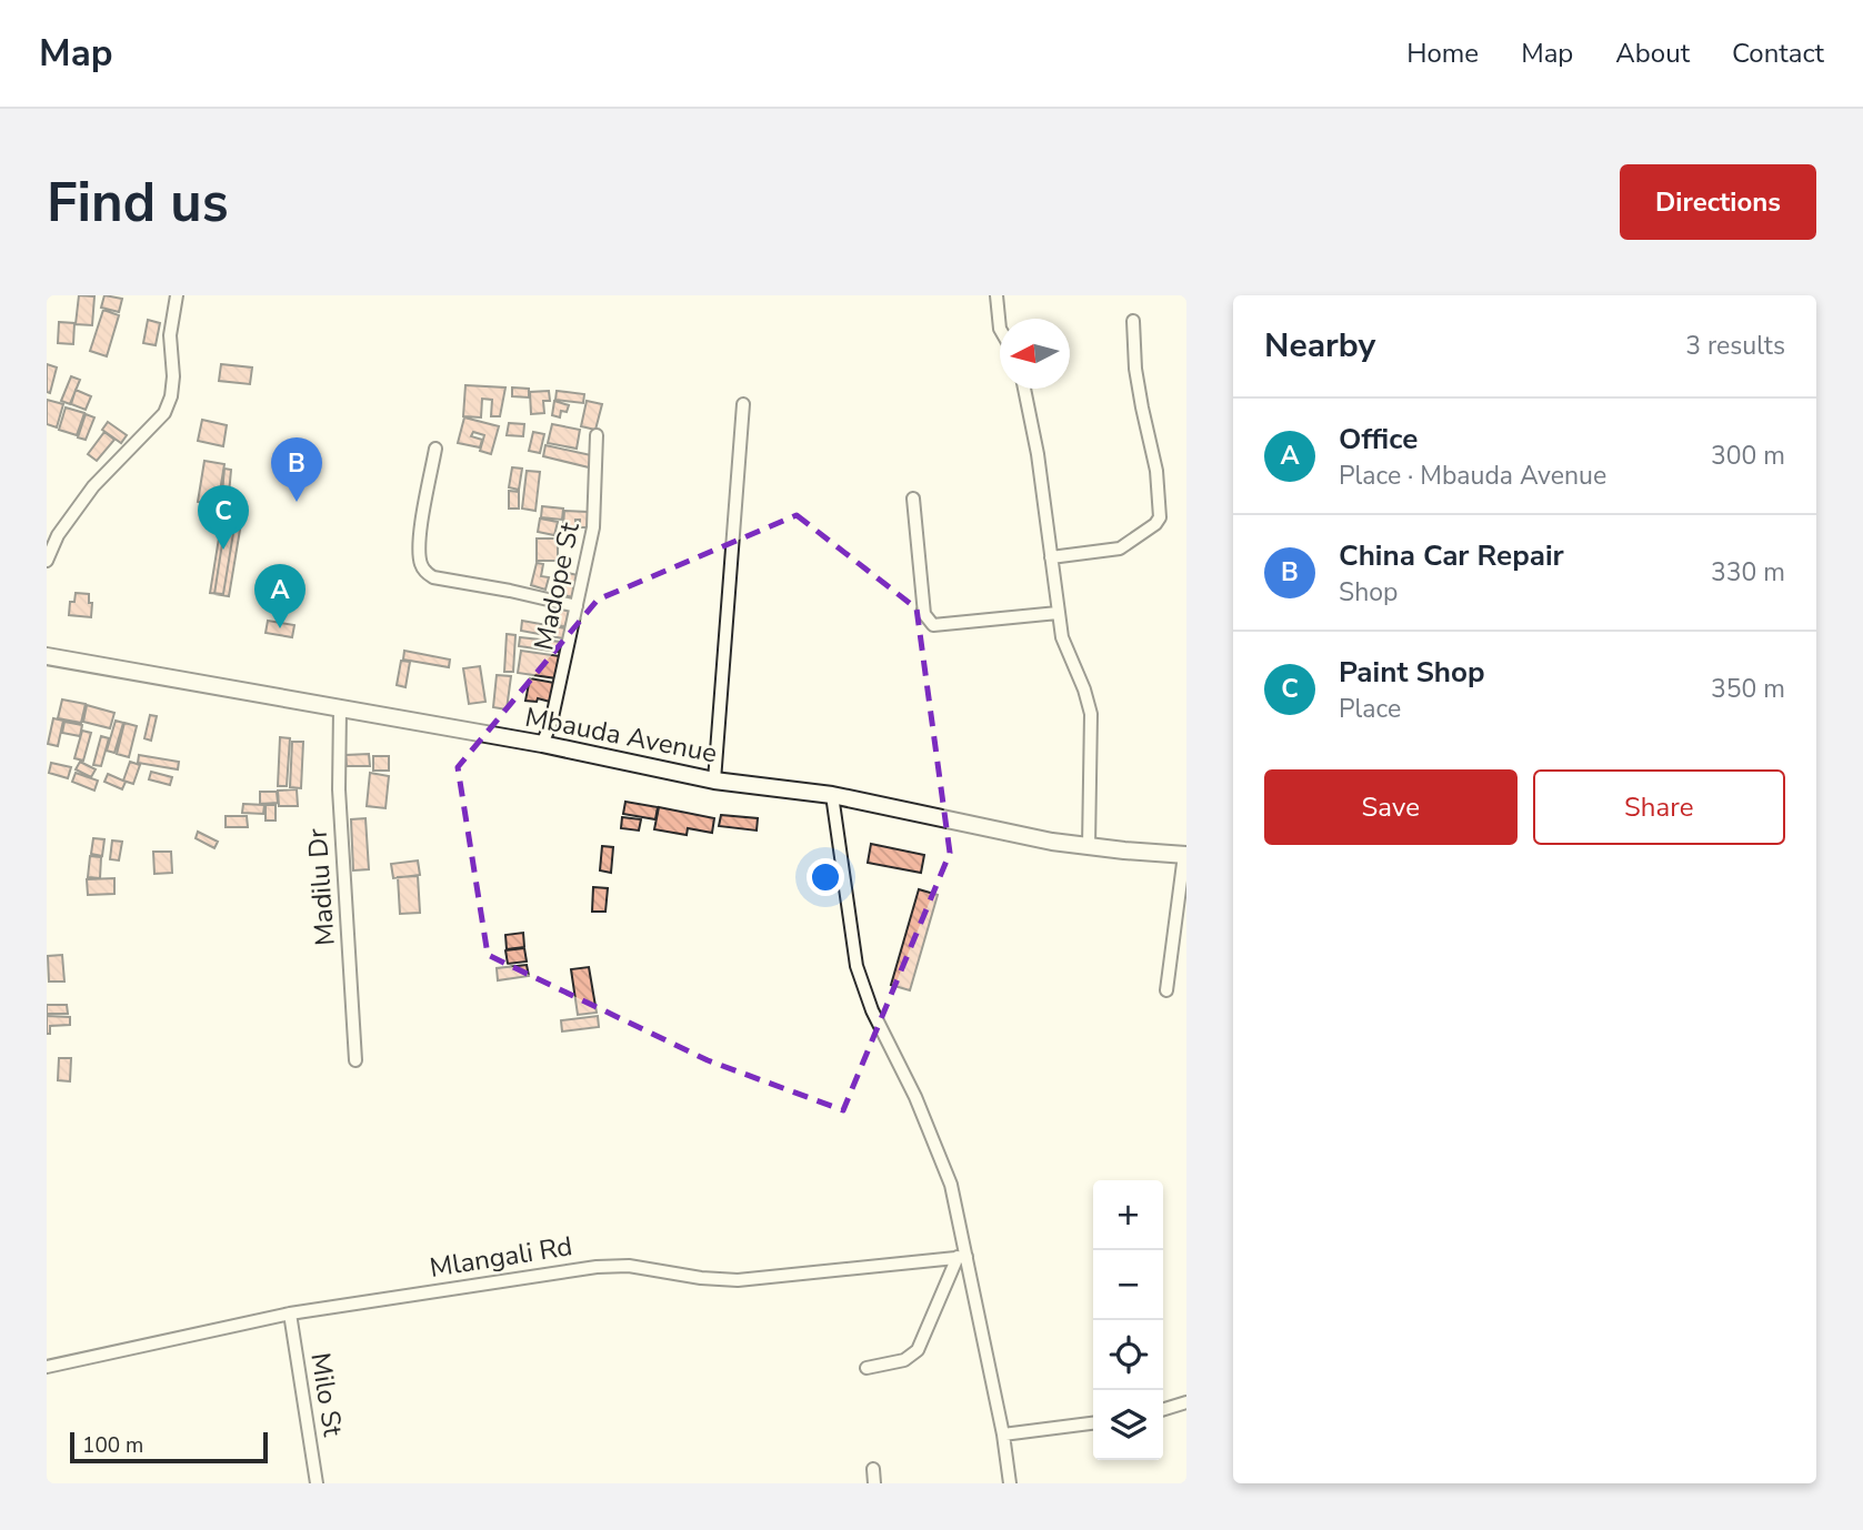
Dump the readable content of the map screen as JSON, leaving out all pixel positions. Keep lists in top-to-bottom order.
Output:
{
  "streets": {
    "street": [
      "Madope St",
      "Mbauda Avenue",
      "Madilu Dr",
      "Mlangali Rd",
      "Milo St"
    ]
  },
  "crossings": [
    ["Madope St", "Mbauda Avenue"],
    ["Mbauda Avenue", "Madilu Dr"],
    ["Mlangali Rd", "Milo St"]
  ],
  "scale_bar": "100 m",
  "north": "left",
  "page": {
    "header": "Map",
    "nav": [
      "Home",
      "Map",
      "About",
      "Contact"
    ],
    "buttons": [
      "Directions",
      ["Save", "Share"]
    ],
    "title": "Find us",
    "heading": ["Nearby", "3 results"],
    "list": [
      {
        "mark": "A",
        "name": "Office",
        "note": "Place · Mbauda Avenue",
        "value": "300 m"
      },
      {
        "mark": "B",
        "name": "China Car Repair",
        "note": "Shop",
        "value": "330 m"
      },
      {
        "mark": "C",
        "name": "Paint Shop",
        "note": "Place",
        "value": "350 m"
      }
    ],
    "pins": ["B", "C", "A"],
    "map_buttons": ["+", "−"],
    "scale": "100 m"
  }
}
